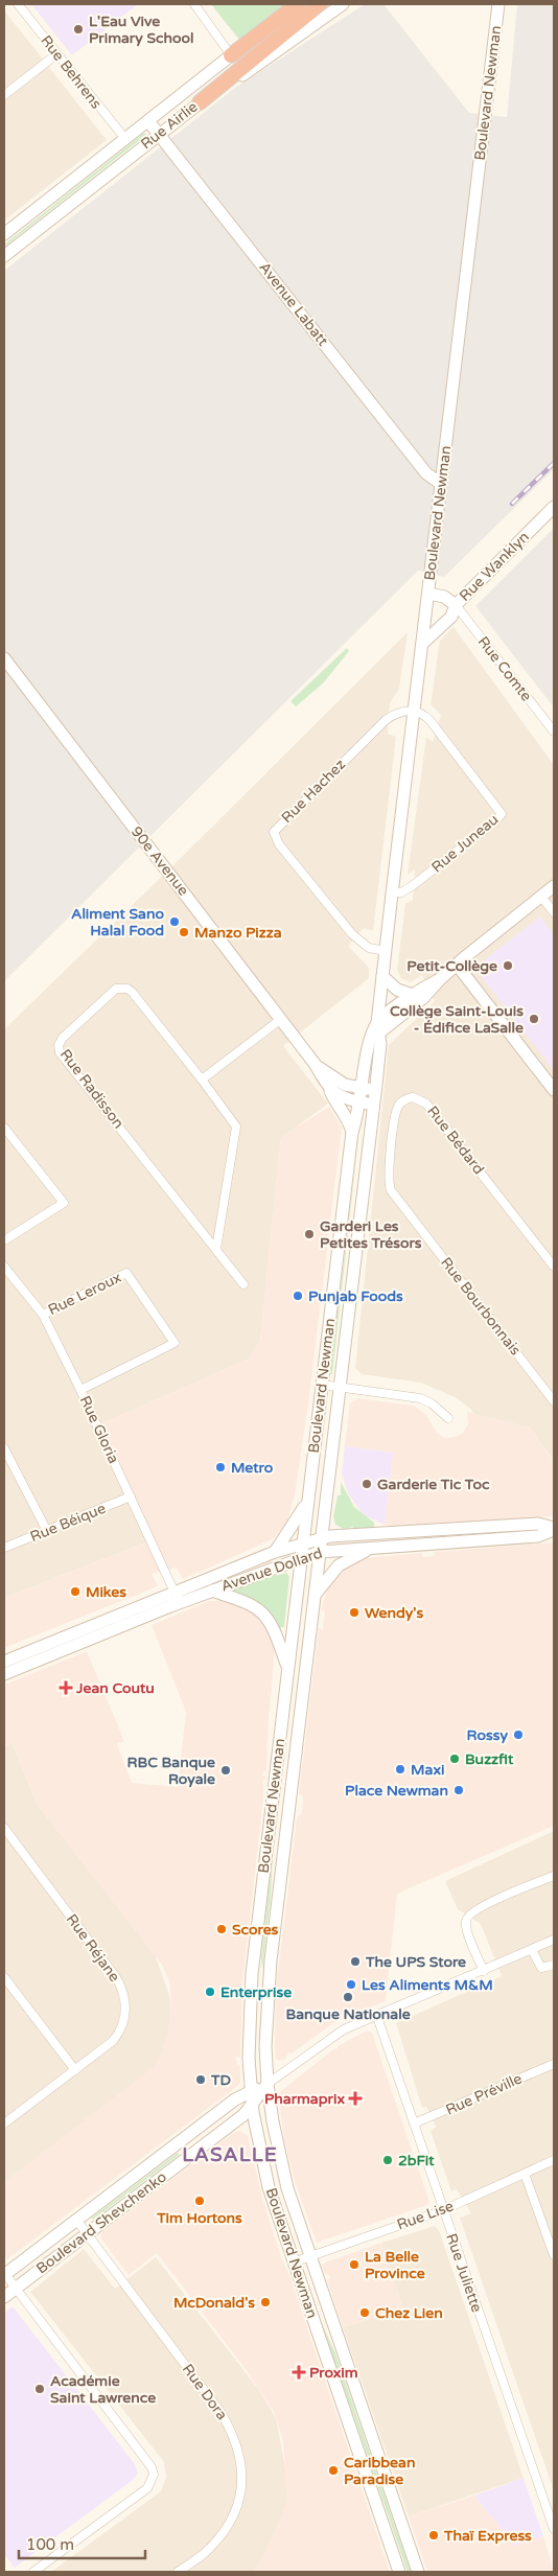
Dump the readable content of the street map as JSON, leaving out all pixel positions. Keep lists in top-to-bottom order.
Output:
{
  "streets": {
    "main road": [
      "Boulevard Newman",
      "Rue Airlie",
      "Avenue Labatt",
      "Rue Wanklyn",
      "90e Avenue",
      "Avenue Dollard",
      "Boulevard Shevchenko"
    ],
    "street": [
      "Rue Behrens",
      "Rue Comte",
      "Rue Hachez",
      "Rue Juneau",
      "Rue Radisson",
      "Rue Bédard",
      "Rue Leroux",
      "Rue Bourbonnais",
      "Rue Gloria",
      "Rue Béique",
      "Rue Réjane",
      "Rue Préville",
      "Rue Lise",
      "Rue Juliette",
      "Rue Dora"
    ]
  },
  "crossings": [
    ["Rue Behrens", "Rue Airlie"],
    ["Boulevard Newman", "Avenue Labatt"],
    ["Boulevard Newman", "Rue Wanklyn"],
    ["Boulevard Newman", "Rue Hachez"],
    ["Boulevard Newman", "Rue Juneau"],
    ["Boulevard Newman", "90e Avenue"],
    ["Boulevard Newman", "Avenue Dollard"],
    ["Boulevard Newman", "Rue Lise"],
    ["Boulevard Newman", "Boulevard Shevchenko"],
    ["Rue Airlie", "Avenue Labatt"],
    ["Rue Wanklyn", "Rue Comte"],
    ["Rue Hachez", "Rue Juneau"],
    ["Rue Bédard", "Rue Bourbonnais"],
    ["Rue Leroux", "Rue Gloria"],
    ["Rue Gloria", "Rue Béique"],
    ["Rue Gloria", "Avenue Dollard"],
    ["Rue Préville", "Rue Juliette"],
    ["Rue Lise", "Rue Juliette"],
    ["Boulevard Shevchenko", "Rue Juliette"],
    ["Boulevard Shevchenko", "Rue Dora"]
  ],
  "districts": ["LASALLE"],
  "places": {
    "other": [
      "L'Eau Vive Primary School",
      "Aliment Sano Halal Food",
      "Manzo Pizza",
      "Petit-Collège",
      "Collège Saint-Louis - Édifice LaSalle",
      "Garderi Les Petites Trésors",
      "Punjab Foods",
      "Metro",
      "Garderie Tic Toc",
      "Mikes",
      "Wendy's",
      "Rossy",
      "Buzzfit",
      "Maxi",
      "RBC Banque Royale",
      "Place Newman",
      "Scores",
      "The UPS Store",
      "Les Aliments M&M",
      "Enterprise",
      "Banque Nationale",
      "TD",
      "2bFit",
      "Tim Hortons",
      "La Belle Province",
      "McDonald's",
      "Chez Lien",
      "Académie Saint Lawrence",
      "Caribbean Paradise",
      "Thaï Express"
    ],
    "health": ["Jean Coutu", "Pharmaprix", "Proxim"]
  },
  "scale_bar": "100 m"
}
